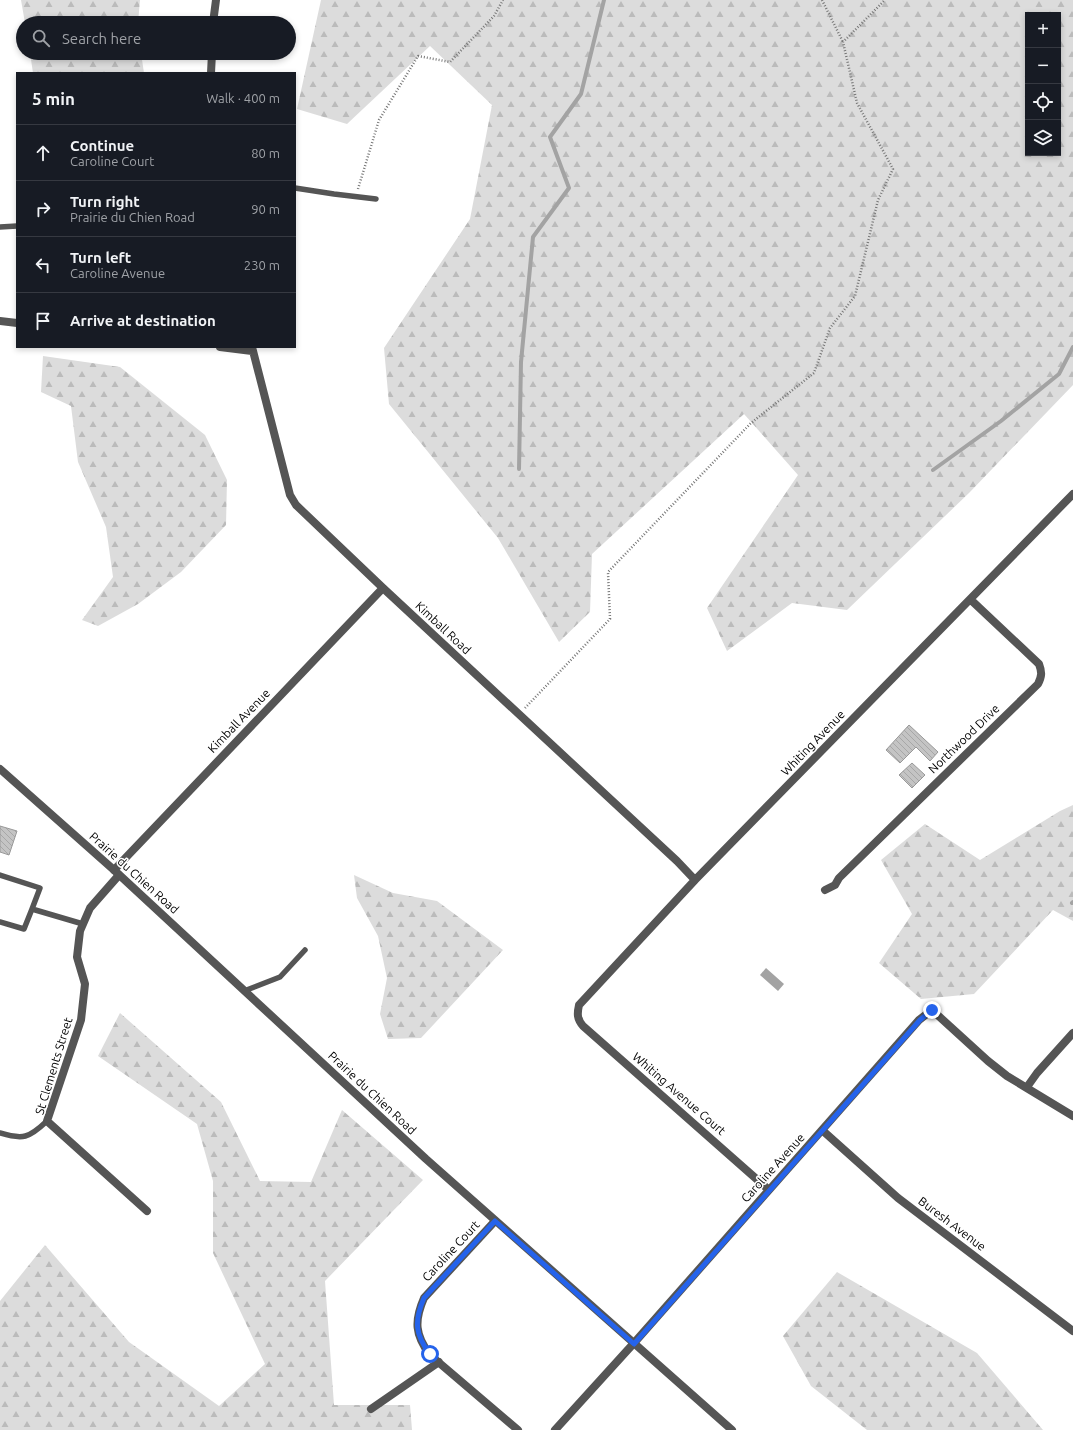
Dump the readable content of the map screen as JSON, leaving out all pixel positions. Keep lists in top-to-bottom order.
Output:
{
  "streets": {
    "street": [
      "Kimball Road",
      "Kimball Avenue",
      "Northwood Drive",
      "Whiting Avenue",
      "Prairie du Chien Road",
      "St Clements Street",
      "Whiting Avenue Court",
      "Caroline Avenue",
      "Buresh Avenue",
      "Caroline Court"
    ]
  },
  "crossings": [
    ["Kimball Road", "Kimball Avenue"],
    ["Kimball Road", "Whiting Avenue"],
    ["Kimball Avenue", "Prairie du Chien Road"],
    ["Kimball Avenue", "St Clements Street"],
    ["Northwood Drive", "Whiting Avenue"],
    ["Whiting Avenue", "Whiting Avenue Court"],
    ["Prairie du Chien Road", "St Clements Street"],
    ["Prairie du Chien Road", "Caroline Avenue"],
    ["Prairie du Chien Road", "Caroline Court"],
    ["Whiting Avenue Court", "Caroline Avenue"],
    ["Caroline Avenue", "Buresh Avenue"]
  ],
  "page": {
    "map_buttons": ["+", "−"],
    "search": "Search here",
    "heading": ["5 min", "Walk · 400 m"],
    "list": [
      ["Continue", "Caroline Court", "80 m"],
      ["Turn right", "Prairie du Chien Road", "90 m"],
      ["Turn left", "Caroline Avenue", "230 m"],
      "Arrive at destination"
    ]
  }
}
